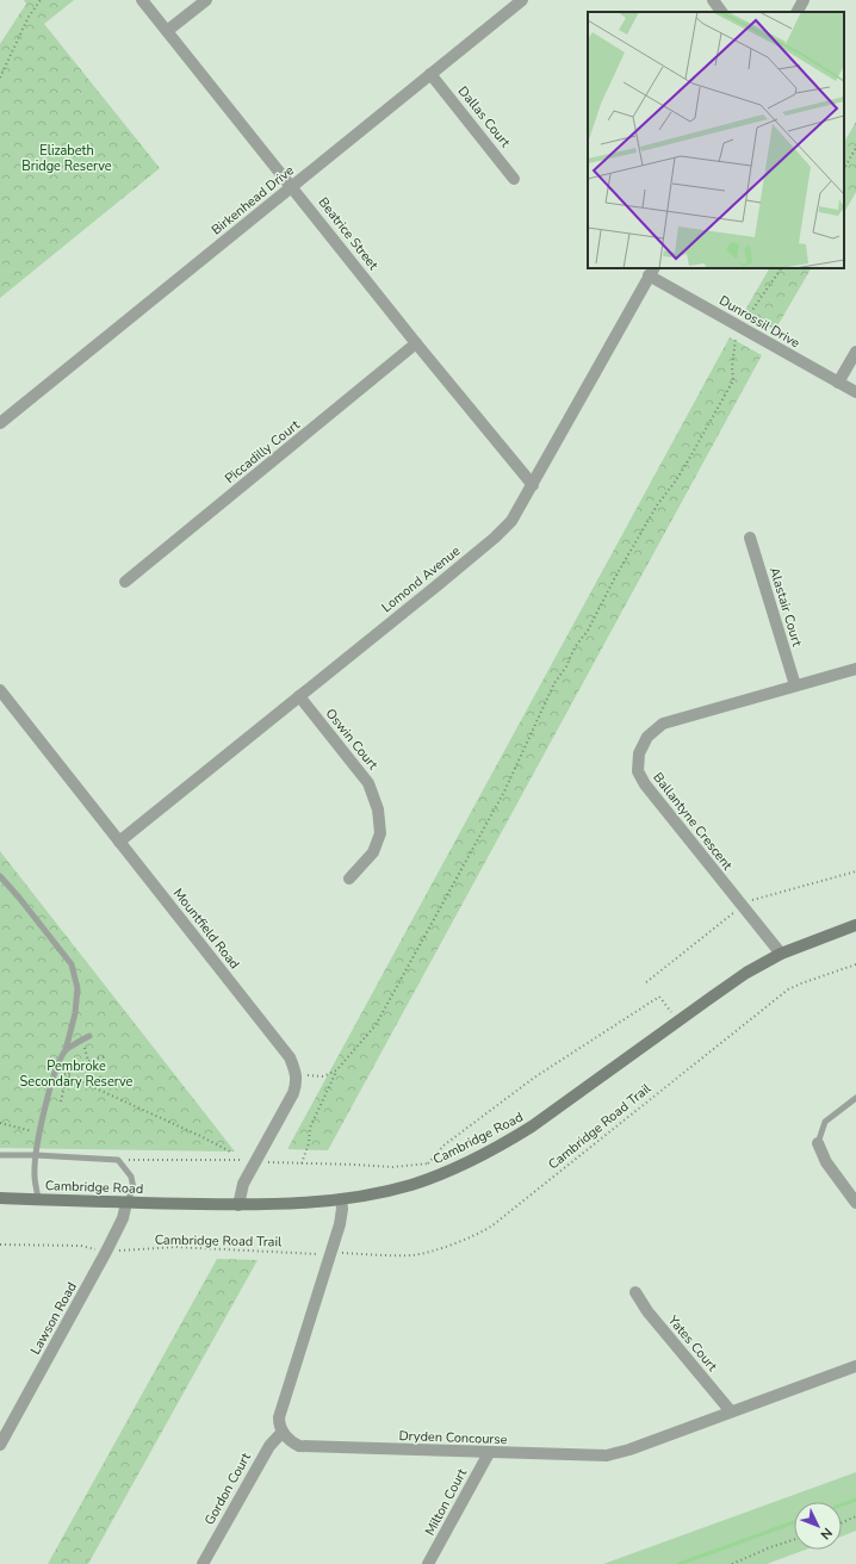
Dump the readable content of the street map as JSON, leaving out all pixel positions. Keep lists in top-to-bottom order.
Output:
{
  "streets": {
    "main road": ["Cambridge Road"],
    "street": [
      "Dallas Court",
      "Birkenhead Drive",
      "Beatrice Street",
      "Dunrossil Drive",
      "Piccadilly Court",
      "Lomond Avenue",
      "Alastair Court",
      "Oswin Court",
      "Ballantyne Crescent",
      "Mountfield Road",
      "Lawson Road",
      "Yates Court",
      "Dryden Concourse",
      "Gordon Court",
      "Milton Court"
    ],
    "path": ["Cambridge Road Trail"]
  },
  "crossings": [
    ["Dallas Court", "Birkenhead Drive"],
    ["Birkenhead Drive", "Beatrice Street"],
    ["Beatrice Street", "Piccadilly Court"],
    ["Beatrice Street", "Lomond Avenue"],
    ["Dunrossil Drive", "Lomond Avenue"],
    ["Lomond Avenue", "Oswin Court"],
    ["Lomond Avenue", "Mountfield Road"],
    ["Alastair Court", "Ballantyne Crescent"],
    ["Ballantyne Crescent", "Cambridge Road"],
    ["Mountfield Road", "Cambridge Road"],
    ["Cambridge Road Trail", "Lawson Road"],
    ["Cambridge Road", "Lawson Road"],
    ["Yates Court", "Dryden Concourse"],
    ["Dryden Concourse", "Gordon Court"],
    ["Dryden Concourse", "Milton Court"]
  ],
  "parks": ["Elizabeth Bridge Reserve", "Pembroke Secondary Reserve"],
  "north": "bottom right"
}
